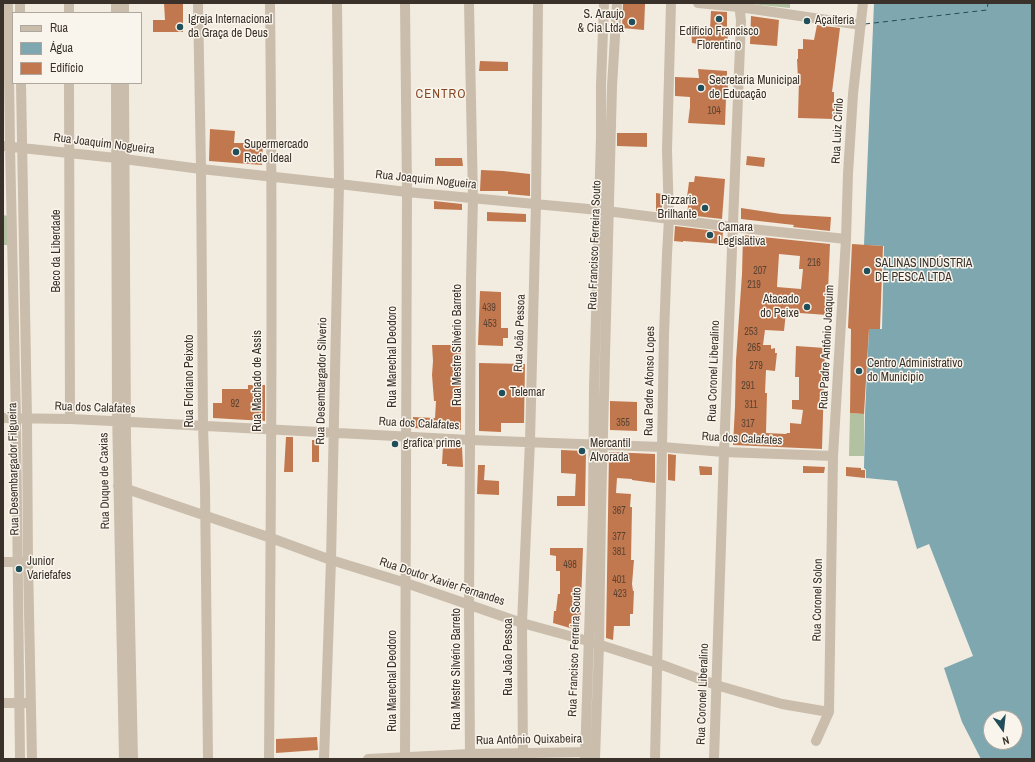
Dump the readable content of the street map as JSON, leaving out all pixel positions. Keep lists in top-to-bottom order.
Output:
{
  "streets": {
    "street": [
      "Rua Luiz Cirilo",
      "Rua Joaquim Nogueira",
      "Rua Francisco Ferreira Souto",
      "Beco da Liberdade",
      "Rua João Pessoa",
      "Rua Mestre Silvério Barreto",
      "Rua Padre Antônio Joaquim",
      "Rua Marechal Deodoro",
      "Rua Coronel Liberalino",
      "Rua Floriano Peixoto",
      "Rua Machado de Assis",
      "Rua Desembargador Silverio",
      "Rua Padre Afonso Lopes",
      "Rua dos Calafates",
      "Rua Desembargador Filgueira",
      "Rua Duque de Caxias",
      "Rua Doutor Xavier Fernandes",
      "Rua Coronel Solon",
      "Rua Antônio Quixabeira"
    ]
  },
  "crossings": [
    ["Rua Luiz Cirilo", "Rua Joaquim Nogueira"],
    ["Rua Luiz Cirilo", "Rua Padre Antônio Joaquim"],
    ["Rua Joaquim Nogueira", "Rua Francisco Ferreira Souto"],
    ["Rua Joaquim Nogueira", "Beco da Liberdade"],
    ["Rua Joaquim Nogueira", "Rua João Pessoa"],
    ["Rua Joaquim Nogueira", "Rua Mestre Silvério Barreto"],
    ["Rua Joaquim Nogueira", "Rua Padre Antônio Joaquim"],
    ["Rua Joaquim Nogueira", "Rua Marechal Deodoro"],
    ["Rua Joaquim Nogueira", "Rua Coronel Liberalino"],
    ["Rua Joaquim Nogueira", "Rua Floriano Peixoto"],
    ["Rua Joaquim Nogueira", "Rua Machado de Assis"],
    ["Rua Joaquim Nogueira", "Rua Desembargador Silverio"],
    ["Rua Joaquim Nogueira", "Rua Padre Afonso Lopes"],
    ["Rua Joaquim Nogueira", "Rua Desembargador Filgueira"],
    ["Rua Joaquim Nogueira", "Rua Duque de Caxias"],
    ["Rua Francisco Ferreira Souto", "Rua dos Calafates"],
    ["Rua Francisco Ferreira Souto", "Rua Doutor Xavier Fernandes"],
    ["Rua Francisco Ferreira Souto", "Rua Antônio Quixabeira"],
    ["Beco da Liberdade", "Rua dos Calafates"],
    ["Rua João Pessoa", "Rua dos Calafates"],
    ["Rua João Pessoa", "Rua Doutor Xavier Fernandes"],
    ["Rua João Pessoa", "Rua Antônio Quixabeira"],
    ["Rua Mestre Silvério Barreto", "Rua dos Calafates"],
    ["Rua Mestre Silvério Barreto", "Rua Doutor Xavier Fernandes"],
    ["Rua Mestre Silvério Barreto", "Rua Antônio Quixabeira"],
    ["Rua Padre Antônio Joaquim", "Rua dos Calafates"],
    ["Rua Padre Antônio Joaquim", "Rua Coronel Solon"],
    ["Rua Marechal Deodoro", "Rua dos Calafates"],
    ["Rua Marechal Deodoro", "Rua Doutor Xavier Fernandes"],
    ["Rua Marechal Deodoro", "Rua Antônio Quixabeira"],
    ["Rua Coronel Liberalino", "Rua dos Calafates"],
    ["Rua Coronel Liberalino", "Rua Doutor Xavier Fernandes"],
    ["Rua Floriano Peixoto", "Rua dos Calafates"],
    ["Rua Floriano Peixoto", "Rua Doutor Xavier Fernandes"],
    ["Rua Machado de Assis", "Rua dos Calafates"],
    ["Rua Machado de Assis", "Rua Doutor Xavier Fernandes"],
    ["Rua Desembargador Silverio", "Rua dos Calafates"],
    ["Rua Desembargador Silverio", "Rua Doutor Xavier Fernandes"],
    ["Rua Padre Afonso Lopes", "Rua dos Calafates"],
    ["Rua Padre Afonso Lopes", "Rua Doutor Xavier Fernandes"],
    ["Rua dos Calafates", "Rua Desembargador Filgueira"],
    ["Rua dos Calafates", "Rua Duque de Caxias"],
    ["Rua dos Calafates", "Rua Coronel Solon"],
    ["Rua Duque de Caxias", "Rua Doutor Xavier Fernandes"],
    ["Rua Doutor Xavier Fernandes", "Rua Coronel Solon"]
  ],
  "districts": ["CENTRO"],
  "places": [
    "Edificio Francisco Florentino",
    "Açaíteria",
    "S. Araujo & Cia Ltda",
    "Igreja Internacional da Graça de Deus",
    "Secretaria Municipal de Educação",
    "Supermercado Rede Ideal",
    "Pizzaria Brilhante",
    "Camara Legislativa",
    "SALINAS INDÚSTRIA DE PESCA LTDA",
    "Atacado do Peixe",
    "Centro Administrativo do Municipio",
    "Telemar",
    "grafica prime",
    "Mercantil Alvorada",
    "Junior Variefafes"
  ],
  "house_numbers": [
    "104",
    "216",
    "207",
    "219",
    "439",
    "453",
    "253",
    "265",
    "279",
    "291",
    "92",
    "311",
    "355",
    "317",
    "367",
    "377",
    "381",
    "498",
    "401",
    "423"
  ],
  "legend": ["Rua", "Água", "Edifício"],
  "north": "bottom"
}
